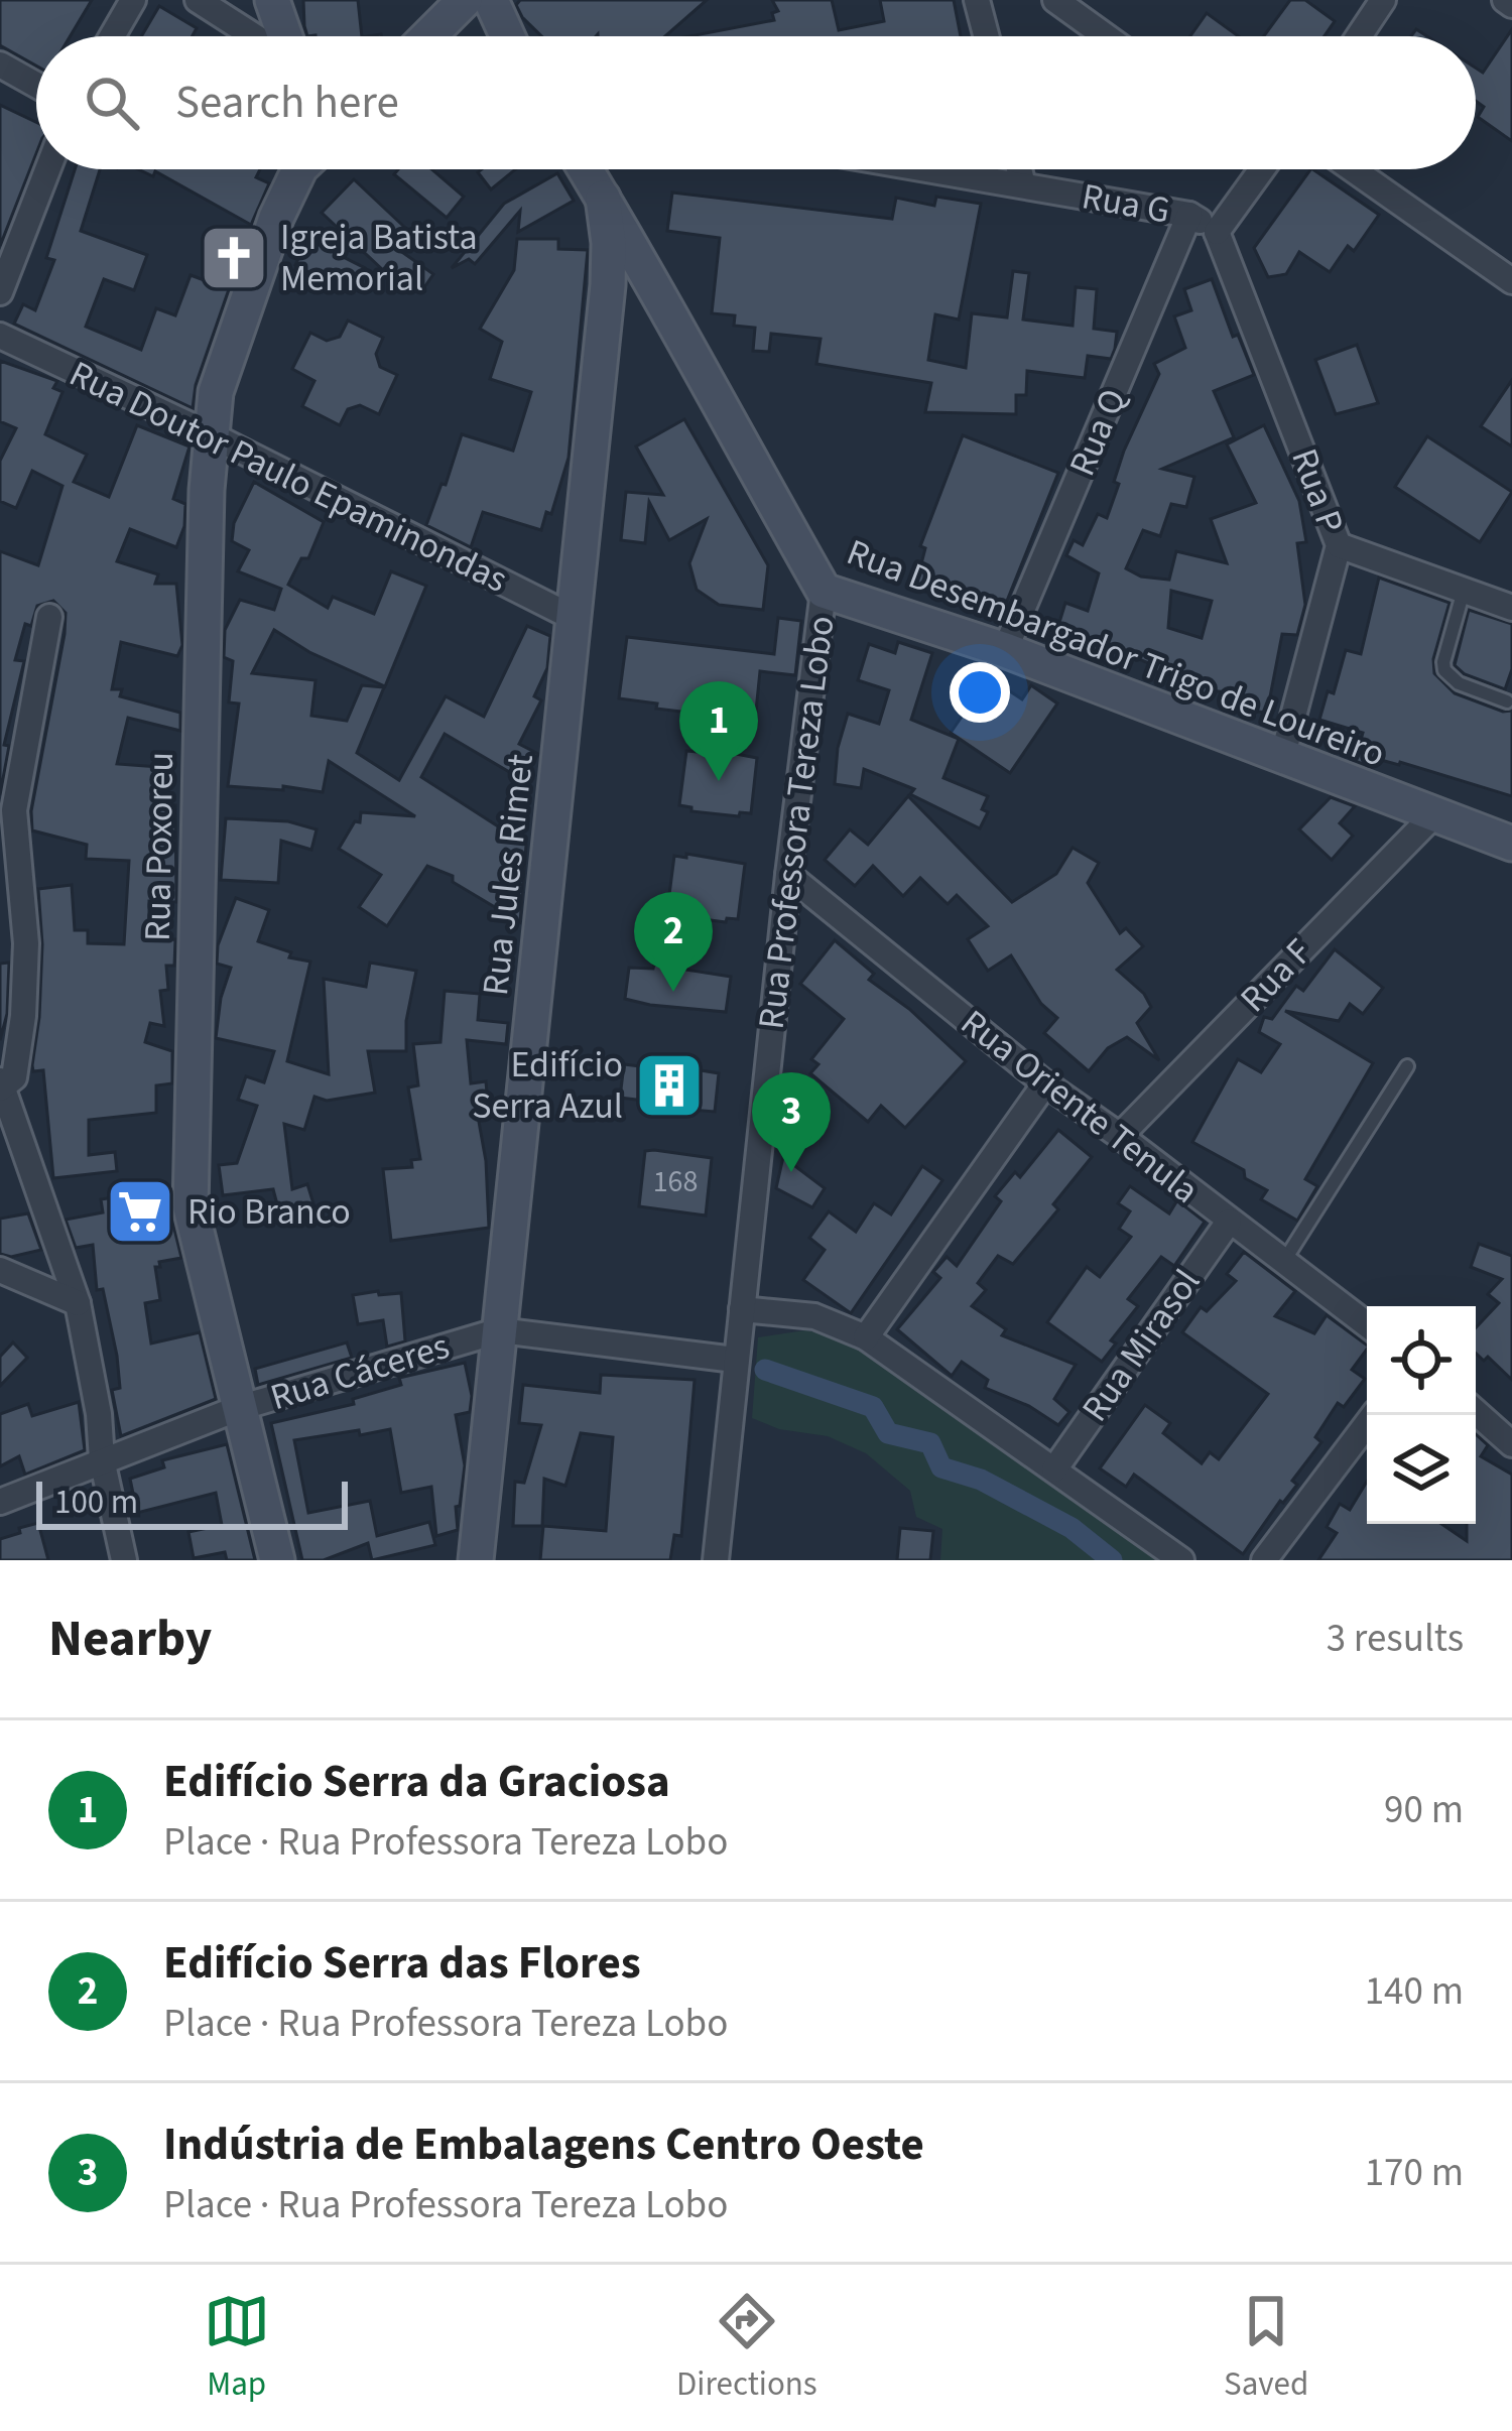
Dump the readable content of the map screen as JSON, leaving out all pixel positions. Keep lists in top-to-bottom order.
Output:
{
  "streets": {
    "street": [
      "Rua G",
      "Rua Q",
      "Rua Doutor Paulo Epaminondas",
      "Rua P",
      "Rua Desembargador Trigo de Loureiro",
      "Rua Professora Tereza Lobo",
      "Rua Poxoreu",
      "Rua Jules Rimet",
      "Rua F",
      "Rua Oriente Tenula",
      "Rua Mirasol",
      "Rua Cáceres"
    ]
  },
  "crossings": [
    ["Rua G", "Rua Q"],
    ["Rua G", "Rua P"],
    ["Rua Q", "Rua Desembargador Trigo de Loureiro"],
    ["Rua Doutor Paulo Epaminondas", "Rua Poxoreu"],
    ["Rua Doutor Paulo Epaminondas", "Rua Jules Rimet"],
    ["Rua P", "Rua Desembargador Trigo de Loureiro"],
    ["Rua Desembargador Trigo de Loureiro", "Rua Professora Tereza Lobo"],
    ["Rua Desembargador Trigo de Loureiro", "Rua Jules Rimet"],
    ["Rua Desembargador Trigo de Loureiro", "Rua F"],
    ["Rua Professora Tereza Lobo", "Rua Oriente Tenula"],
    ["Rua Professora Tereza Lobo", "Rua Cáceres"],
    ["Rua Poxoreu", "Rua Cáceres"],
    ["Rua Jules Rimet", "Rua Cáceres"],
    ["Rua F", "Rua Oriente Tenula"],
    ["Rua Oriente Tenula", "Rua Mirasol"]
  ],
  "places": {
    "church": ["Igreja Batista Memorial"],
    "building": ["Edifício Serra Azul"],
    "supermarket": ["Rio Branco"]
  },
  "house_numbers": ["168"],
  "scale_bar": "100 m",
  "page": {
    "search": "Search here",
    "pins": ["1", "2", "3"],
    "scale": "100 m",
    "heading": ["Nearby", "3 results"],
    "list": [
      {
        "mark": "1",
        "name": "Edifício Serra da Graciosa",
        "note": "Place · Rua Professora Tereza Lobo",
        "value": "90 m"
      },
      {
        "mark": "2",
        "name": "Edifício Serra das Flores",
        "note": "Place · Rua Professora Tereza Lobo",
        "value": "140 m"
      },
      {
        "mark": "3",
        "name": "Indústria de Embalagens Centro Oeste",
        "note": "Place · Rua Professora Tereza Lobo",
        "value": "170 m"
      }
    ],
    "nav": ["Map", "Directions", "Saved"]
  }
}
